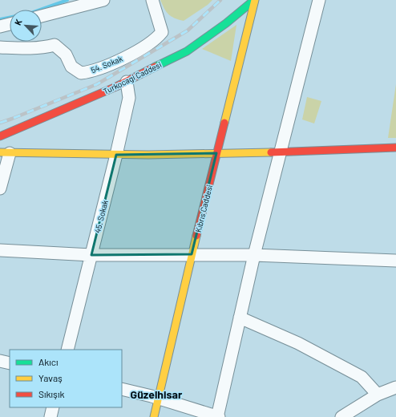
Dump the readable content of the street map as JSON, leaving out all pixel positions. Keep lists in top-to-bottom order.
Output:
{
  "streets": {
    "street": [
      "54. Sokak",
      "Turkocagi Caddesi",
      "Kıbrıs Caddesi",
      "45. Sokak"
    ]
  },
  "crossings": [
    ["Turkocagi Caddesi", "Kıbrıs Caddesi"],
    ["Turkocagi Caddesi", "45. Sokak"]
  ],
  "districts": ["Güzelhisar"],
  "legend": ["Akıcı", "Yavaş", "Sıkışık"],
  "north": "top left"
}
